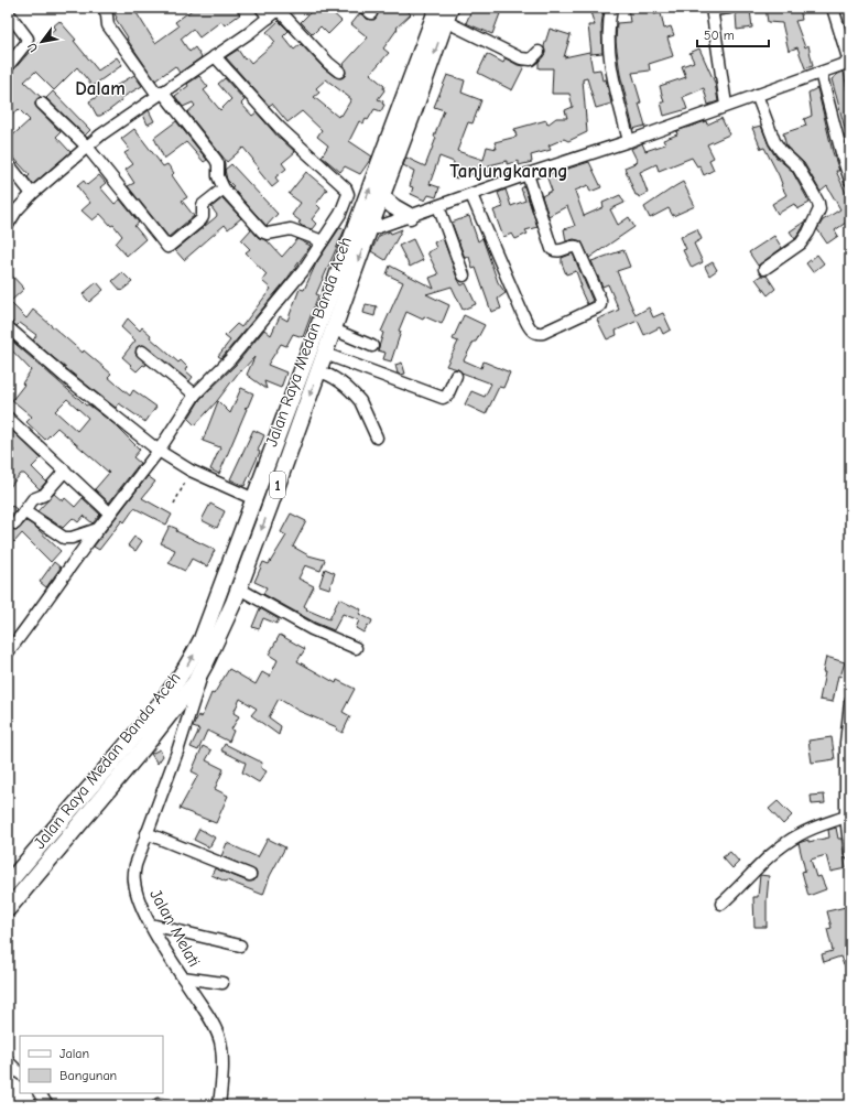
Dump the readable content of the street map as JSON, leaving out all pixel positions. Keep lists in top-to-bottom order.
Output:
{
  "streets": {
    "highway": ["Jalan Raya Medan Banda Aceh", "1"],
    "street": ["Jalan Melati"]
  },
  "crossings": [
    ["Jalan Raya Medan Banda Aceh", "Jalan Melati"]
  ],
  "districts": ["Dalam", "Tanjungkarang"],
  "legend": ["Jalan", "Bangunan"],
  "scale_bar": "50 m",
  "north": "bottom left"
}
